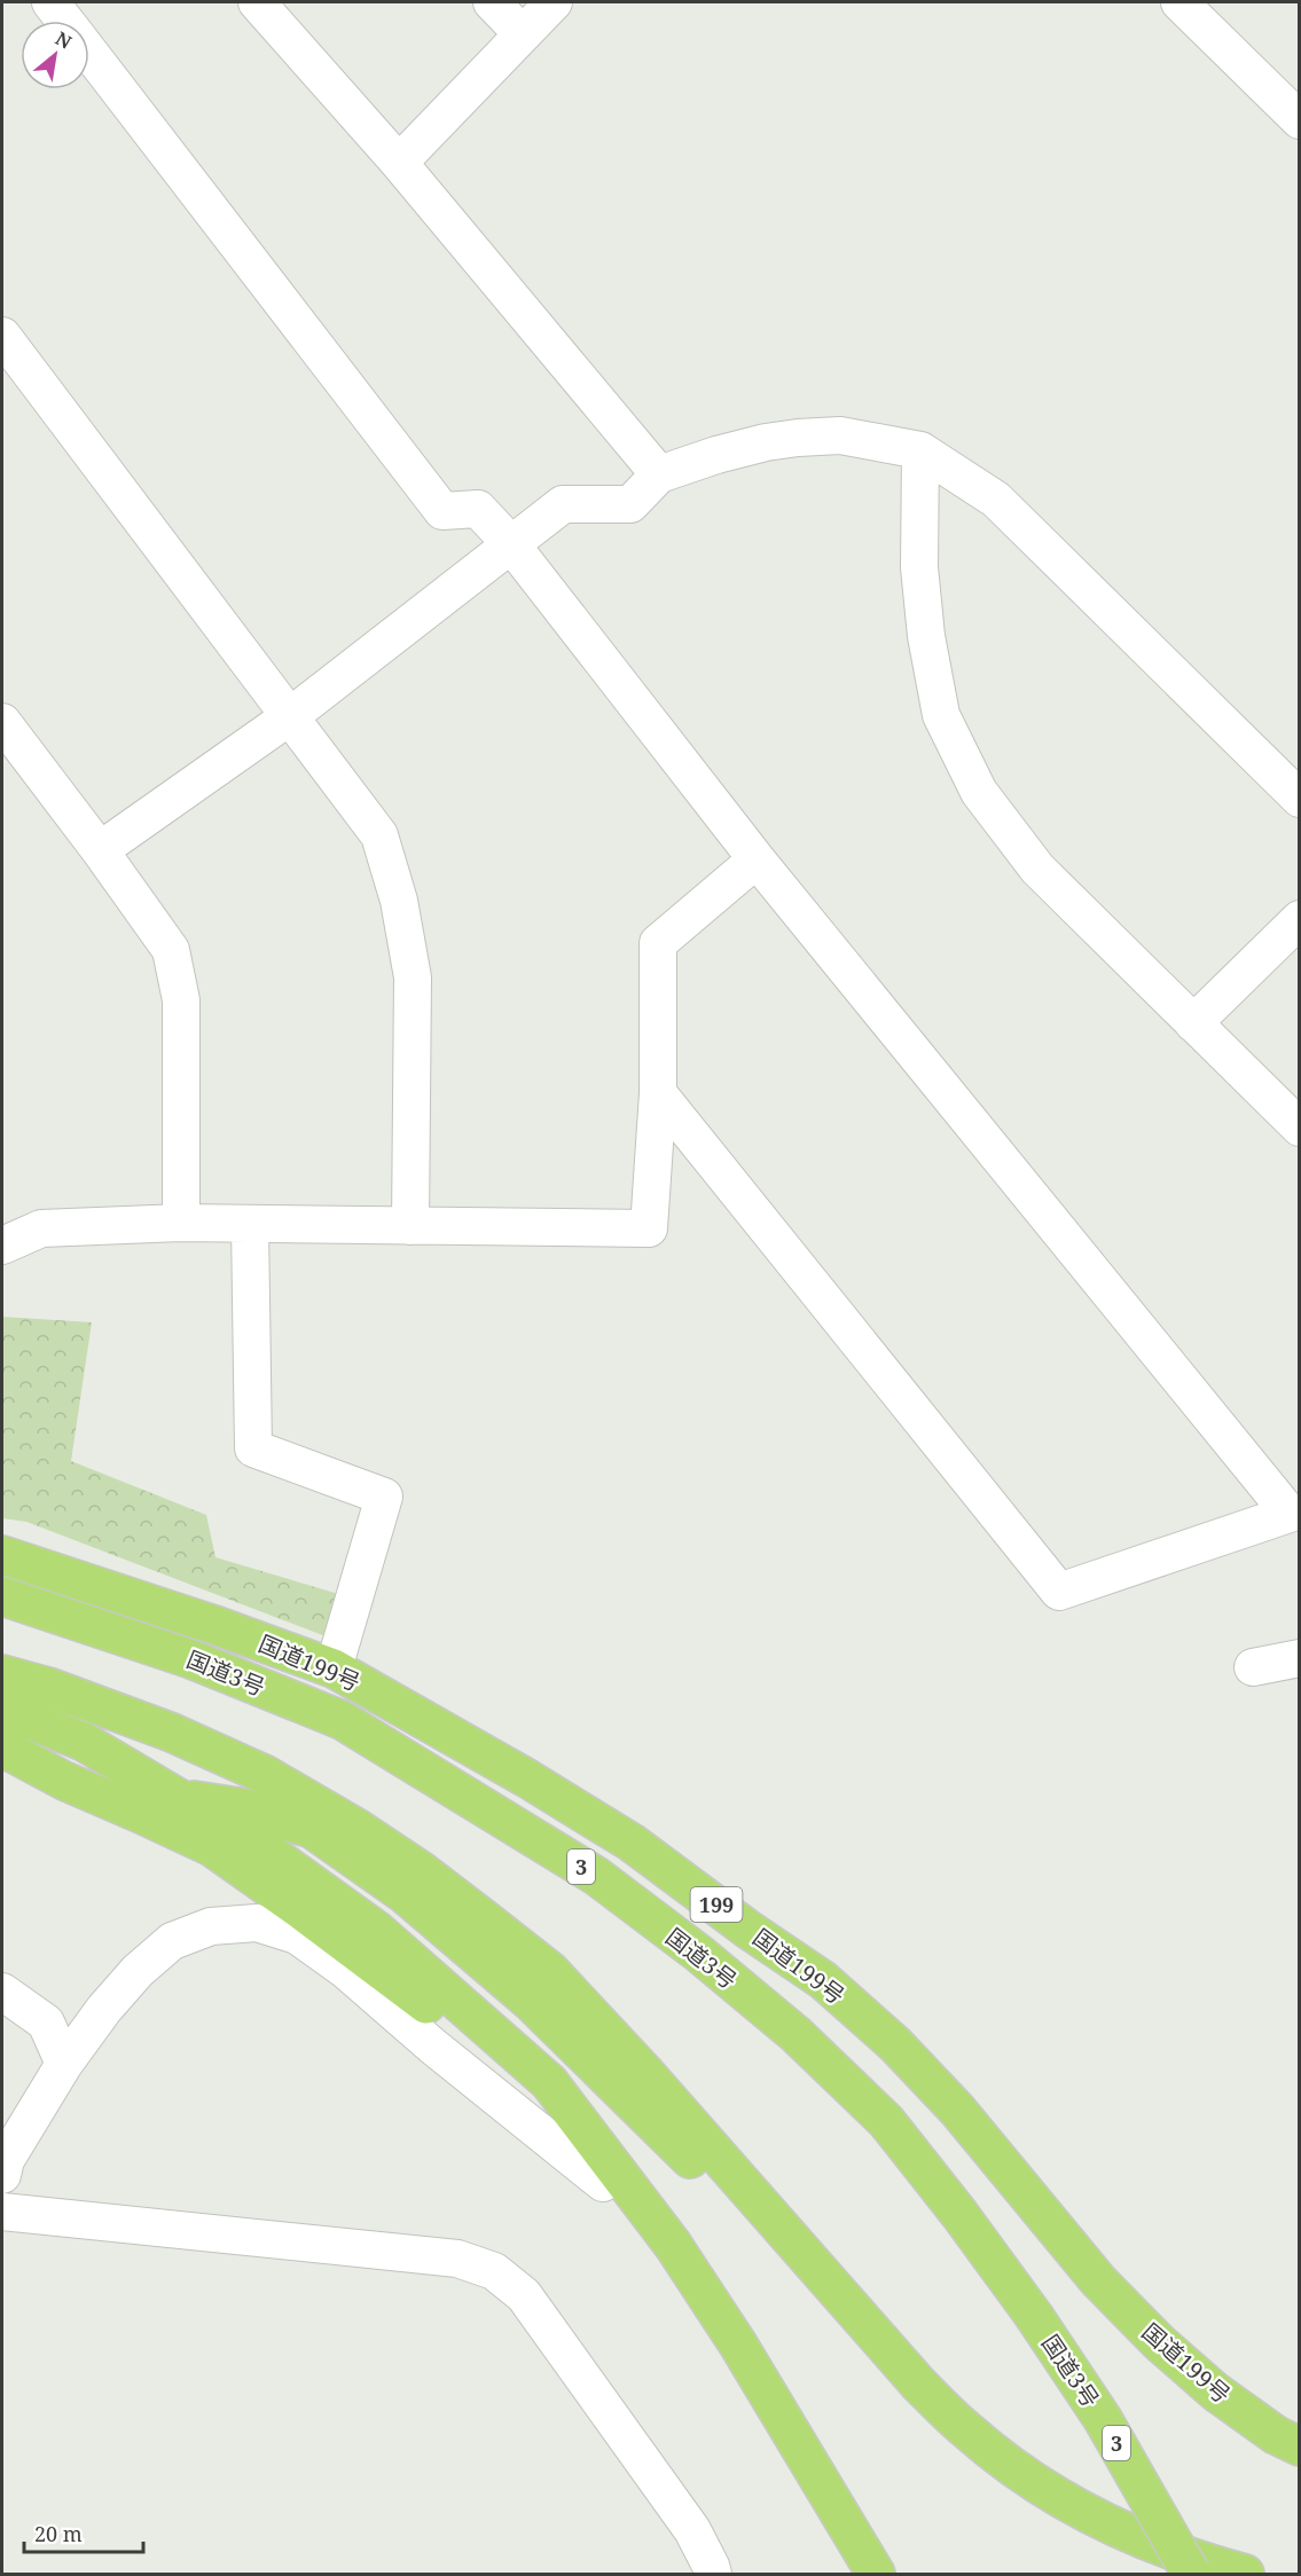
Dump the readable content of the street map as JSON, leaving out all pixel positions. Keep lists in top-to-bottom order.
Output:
{
  "streets": {
    "highway": [
      "国道199号",
      "国道3号",
      "3",
      "199"
    ]
  },
  "scale_bar": "20 m",
  "north": "top right"
}
